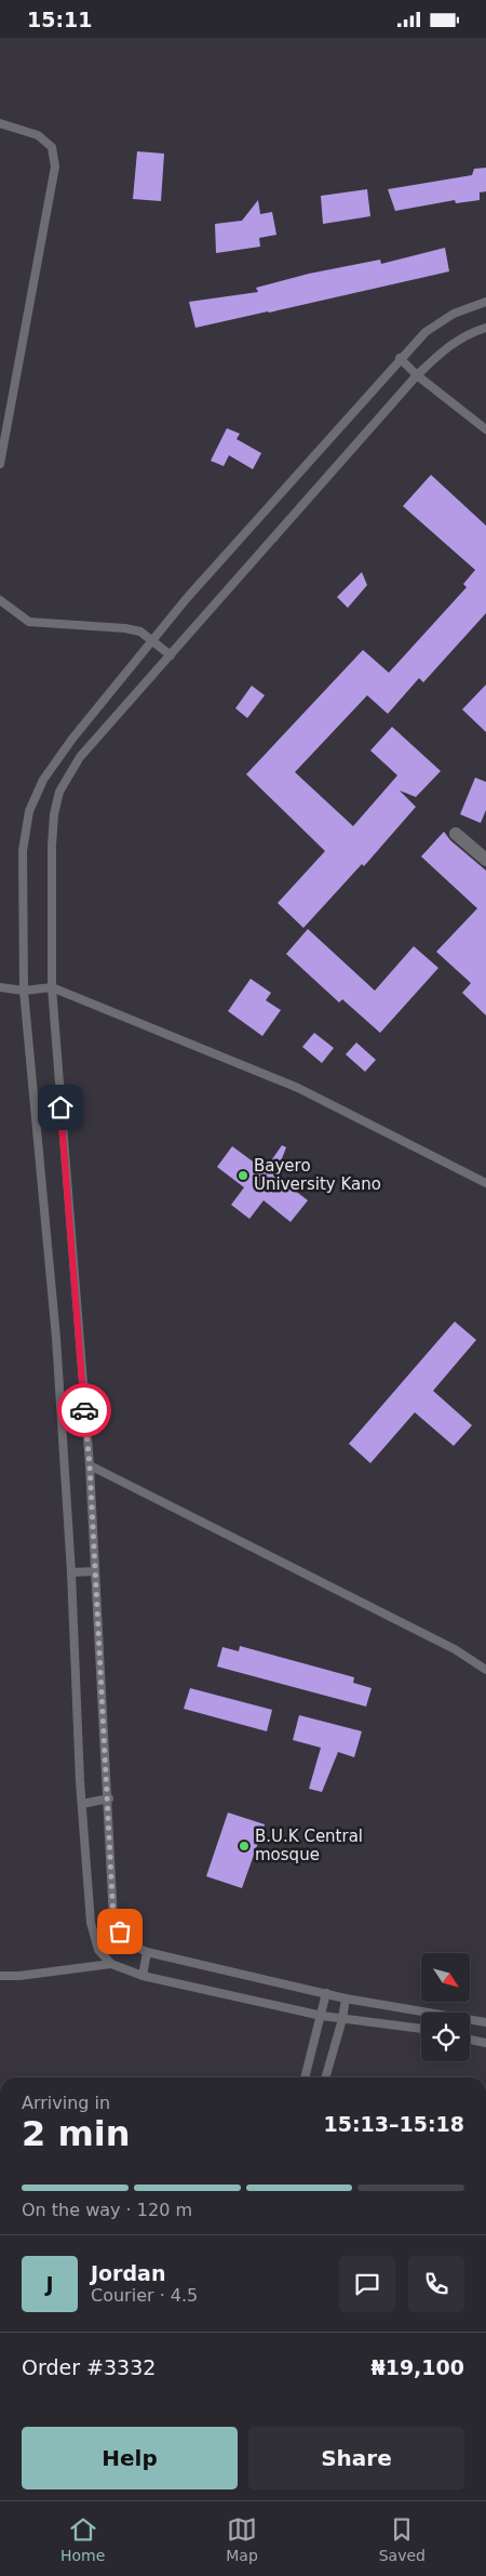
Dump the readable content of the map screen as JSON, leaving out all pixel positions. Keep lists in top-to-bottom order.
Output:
{
  "places": ["Bayero University Kano", "B.U.K Central mosque"],
  "north": "bottom right",
  "page": {
    "status": "15:11",
    "heading": ["2 min", "Arriving in", "15:13–15:18"],
    "panel": [
      "Jordan",
      "Courier · 4.5",
      "Order #3332",
      "₦19,100"
    ],
    "bar": "On the way · 120 m",
    "round": "J",
    "buttons": ["Help", "Share"],
    "tabs": ["Home", "Map", "Saved"]
  }
}
